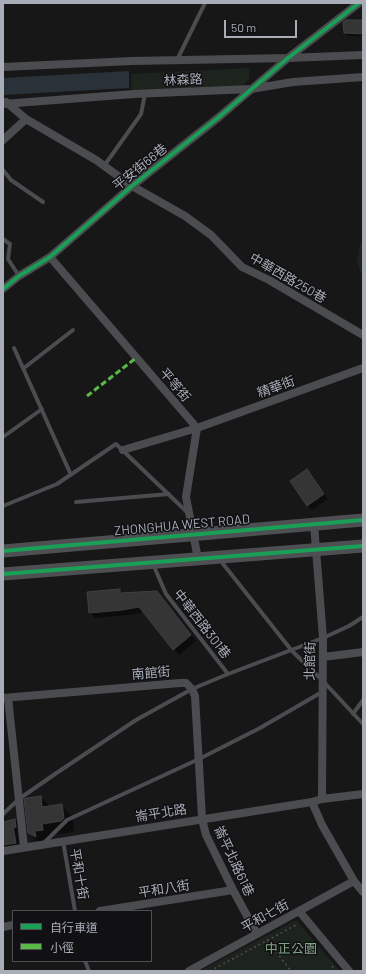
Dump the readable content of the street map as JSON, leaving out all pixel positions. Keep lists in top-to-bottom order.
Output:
{
  "streets": {
    "main road": ["ZHONGHUA WEST ROAD"],
    "street": [
      "林森路",
      "平安街66巷",
      "中華西路250巷",
      "平等街",
      "精華街",
      "北館街",
      "南館街",
      "崙平北路",
      "崙平北路61巷",
      "平和八街",
      "平和七街"
    ],
    "lane": ["中華西路301巷", "平和十街"]
  },
  "crossings": [
    ["林森路", "平安街66巷"],
    ["林森路", "中華西路250巷"],
    ["平安街66巷", "中華西路250巷"],
    ["平安街66巷", "平等街"],
    ["平等街", "精華街"],
    ["ZHONGHUA WEST ROAD", "北館街"],
    ["北館街", "崙平北路"],
    ["崙平北路", "崙平北路61巷"],
    ["崙平北路", "平和十街"],
    ["崙平北路61巷", "平和八街"],
    ["崙平北路61巷", "平和七街"]
  ],
  "parks": ["中正公園"],
  "legend": ["自行車道", "小徑"],
  "scale_bar": "50 m"
}
